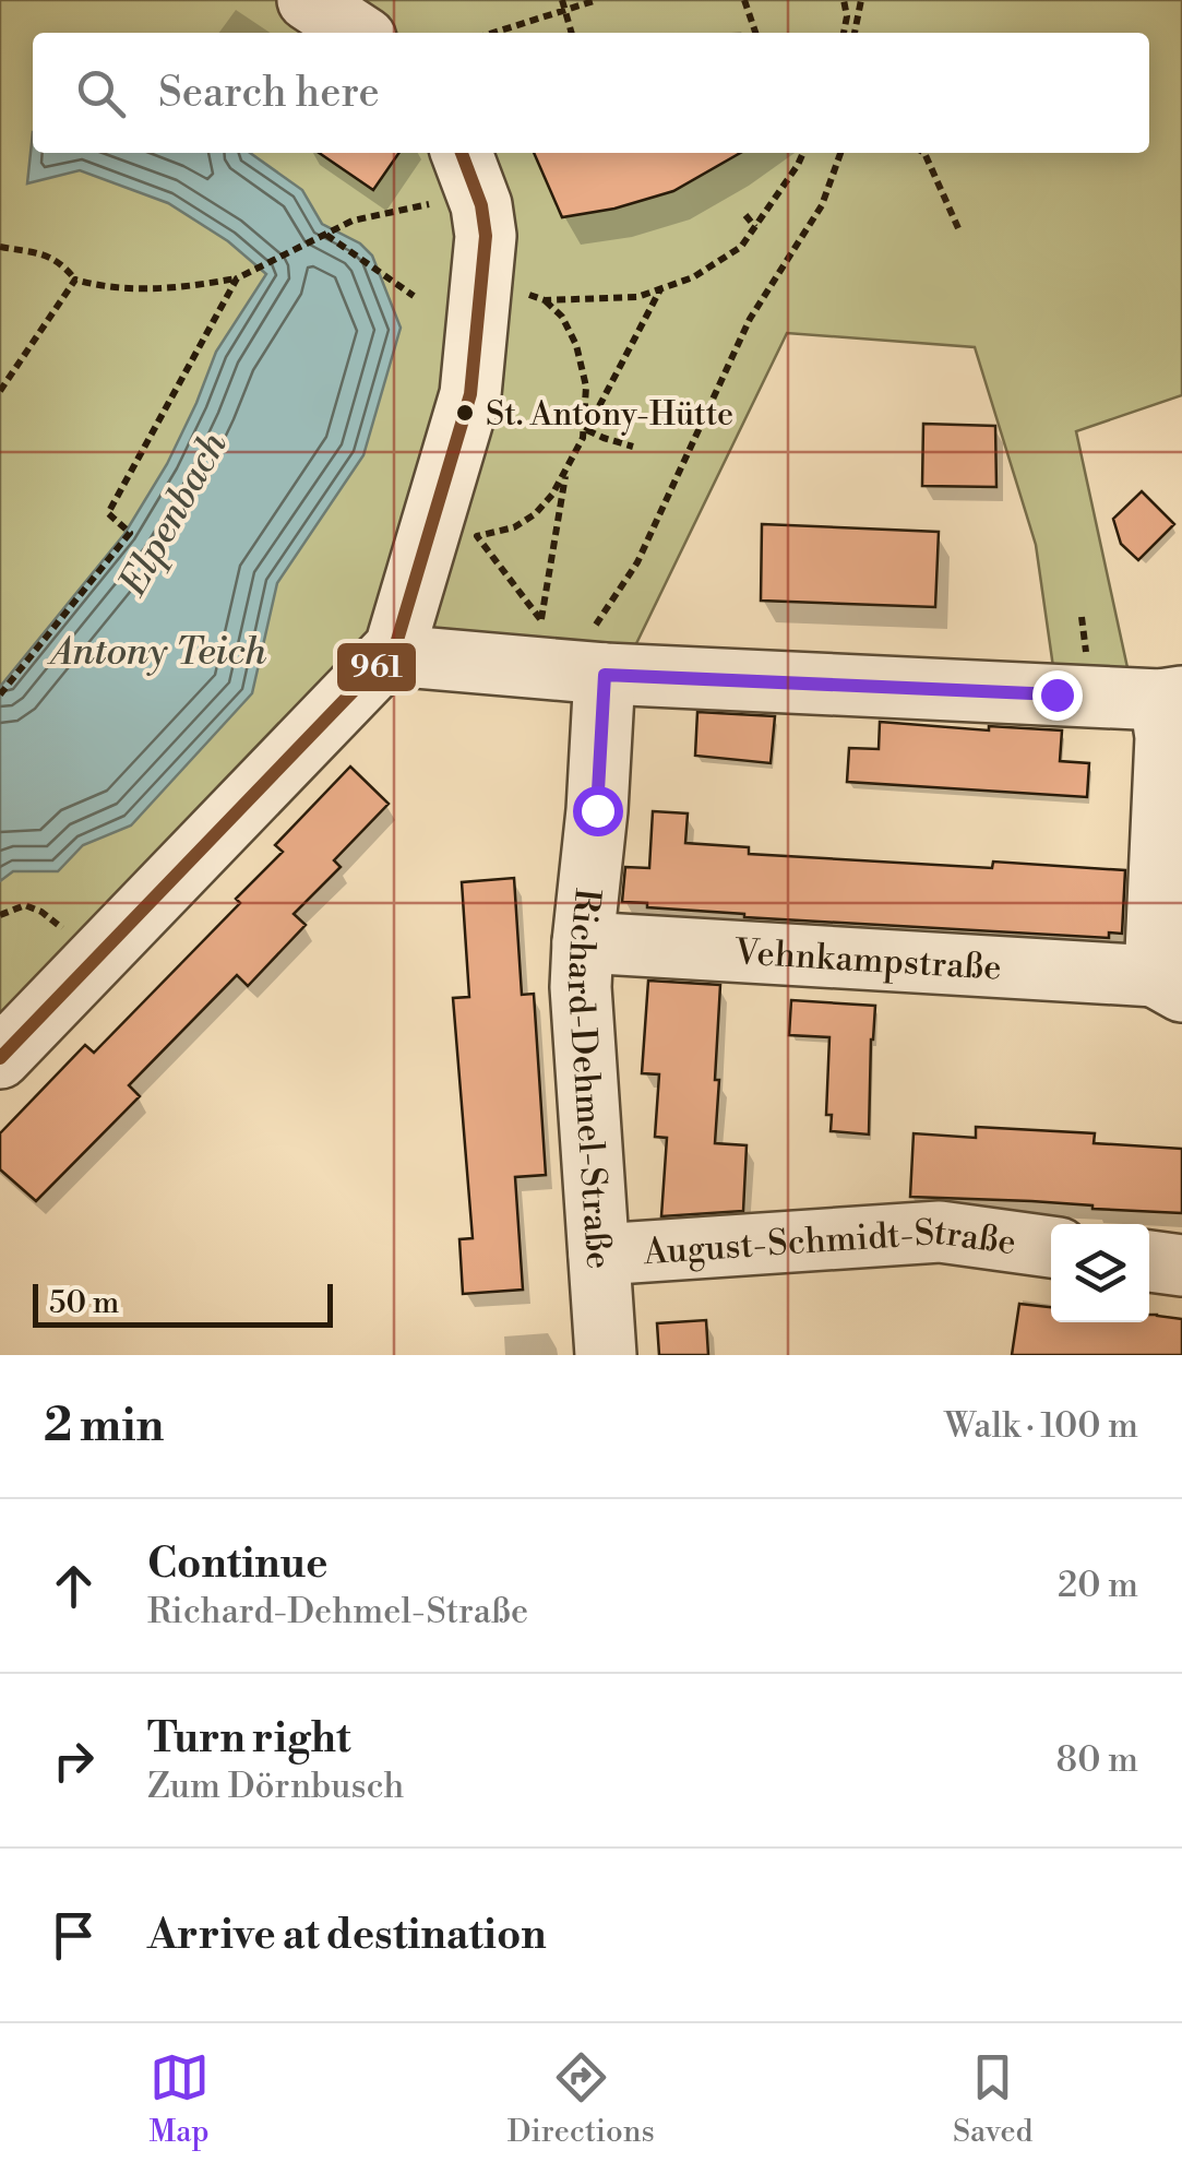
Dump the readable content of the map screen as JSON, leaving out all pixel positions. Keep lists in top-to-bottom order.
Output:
{
  "streets": {
    "street": ["Vehnkampstraße", "Richard-Dehmel-Straße", "August-Schmidt-Straße"]
  },
  "crossings": [
    ["Vehnkampstraße", "Richard-Dehmel-Straße"],
    ["Richard-Dehmel-Straße", "August-Schmidt-Straße"]
  ],
  "water": ["Elpenbach", "Antony Teich"],
  "places": ["St. Antony-Hütte"],
  "lines": ["transit line 961"],
  "scale_bar": "50 m",
  "page": {
    "search": "Search here",
    "scale": "50 m",
    "heading": ["2 min", "Walk · 100 m"],
    "list": [
      ["Continue", "Richard-Dehmel-Straße", "20 m"],
      ["Turn right", "Zum Dörnbusch", "80 m"],
      "Arrive at destination"
    ],
    "nav": ["Map", "Directions", "Saved"]
  }
}
